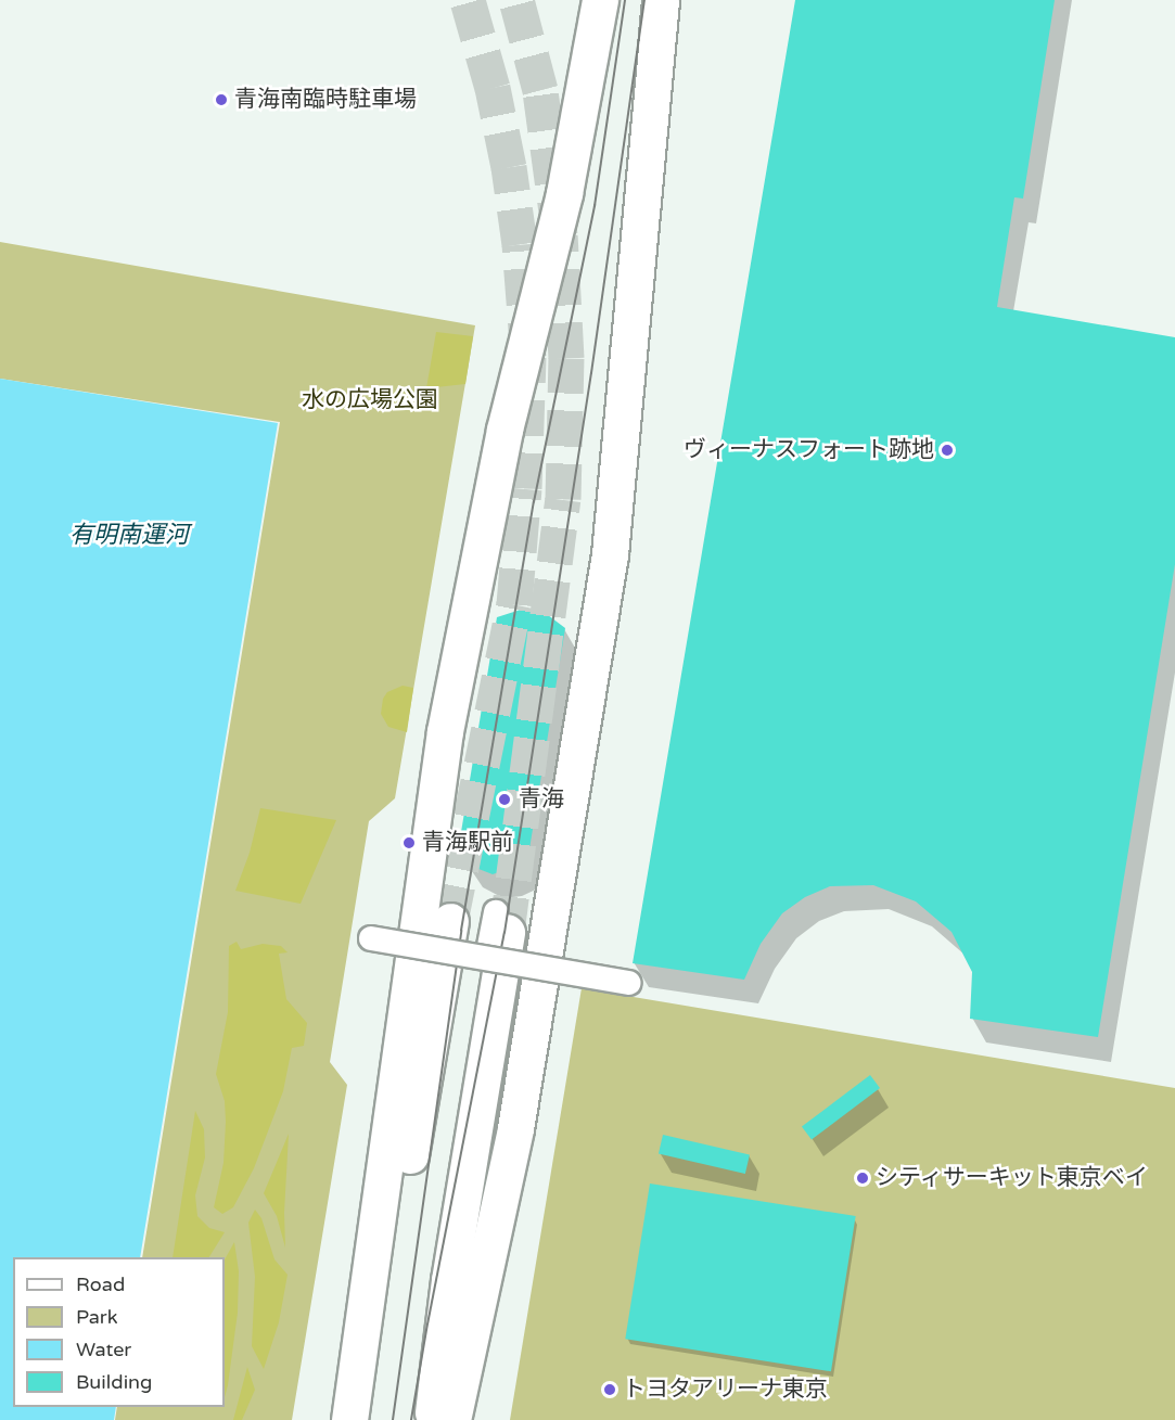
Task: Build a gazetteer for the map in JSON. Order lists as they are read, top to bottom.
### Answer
{
  "water": ["有明南運河"],
  "parks": ["水の広場公園"],
  "places": [
    "青海南臨時駐車場",
    "ヴィーナスフォート跡地",
    "青海",
    "青海駅前",
    "シティサーキット東京ベイ",
    "トヨタアリーナ東京"
  ],
  "legend": [
    "Road",
    "Park",
    "Water",
    "Building"
  ]
}
